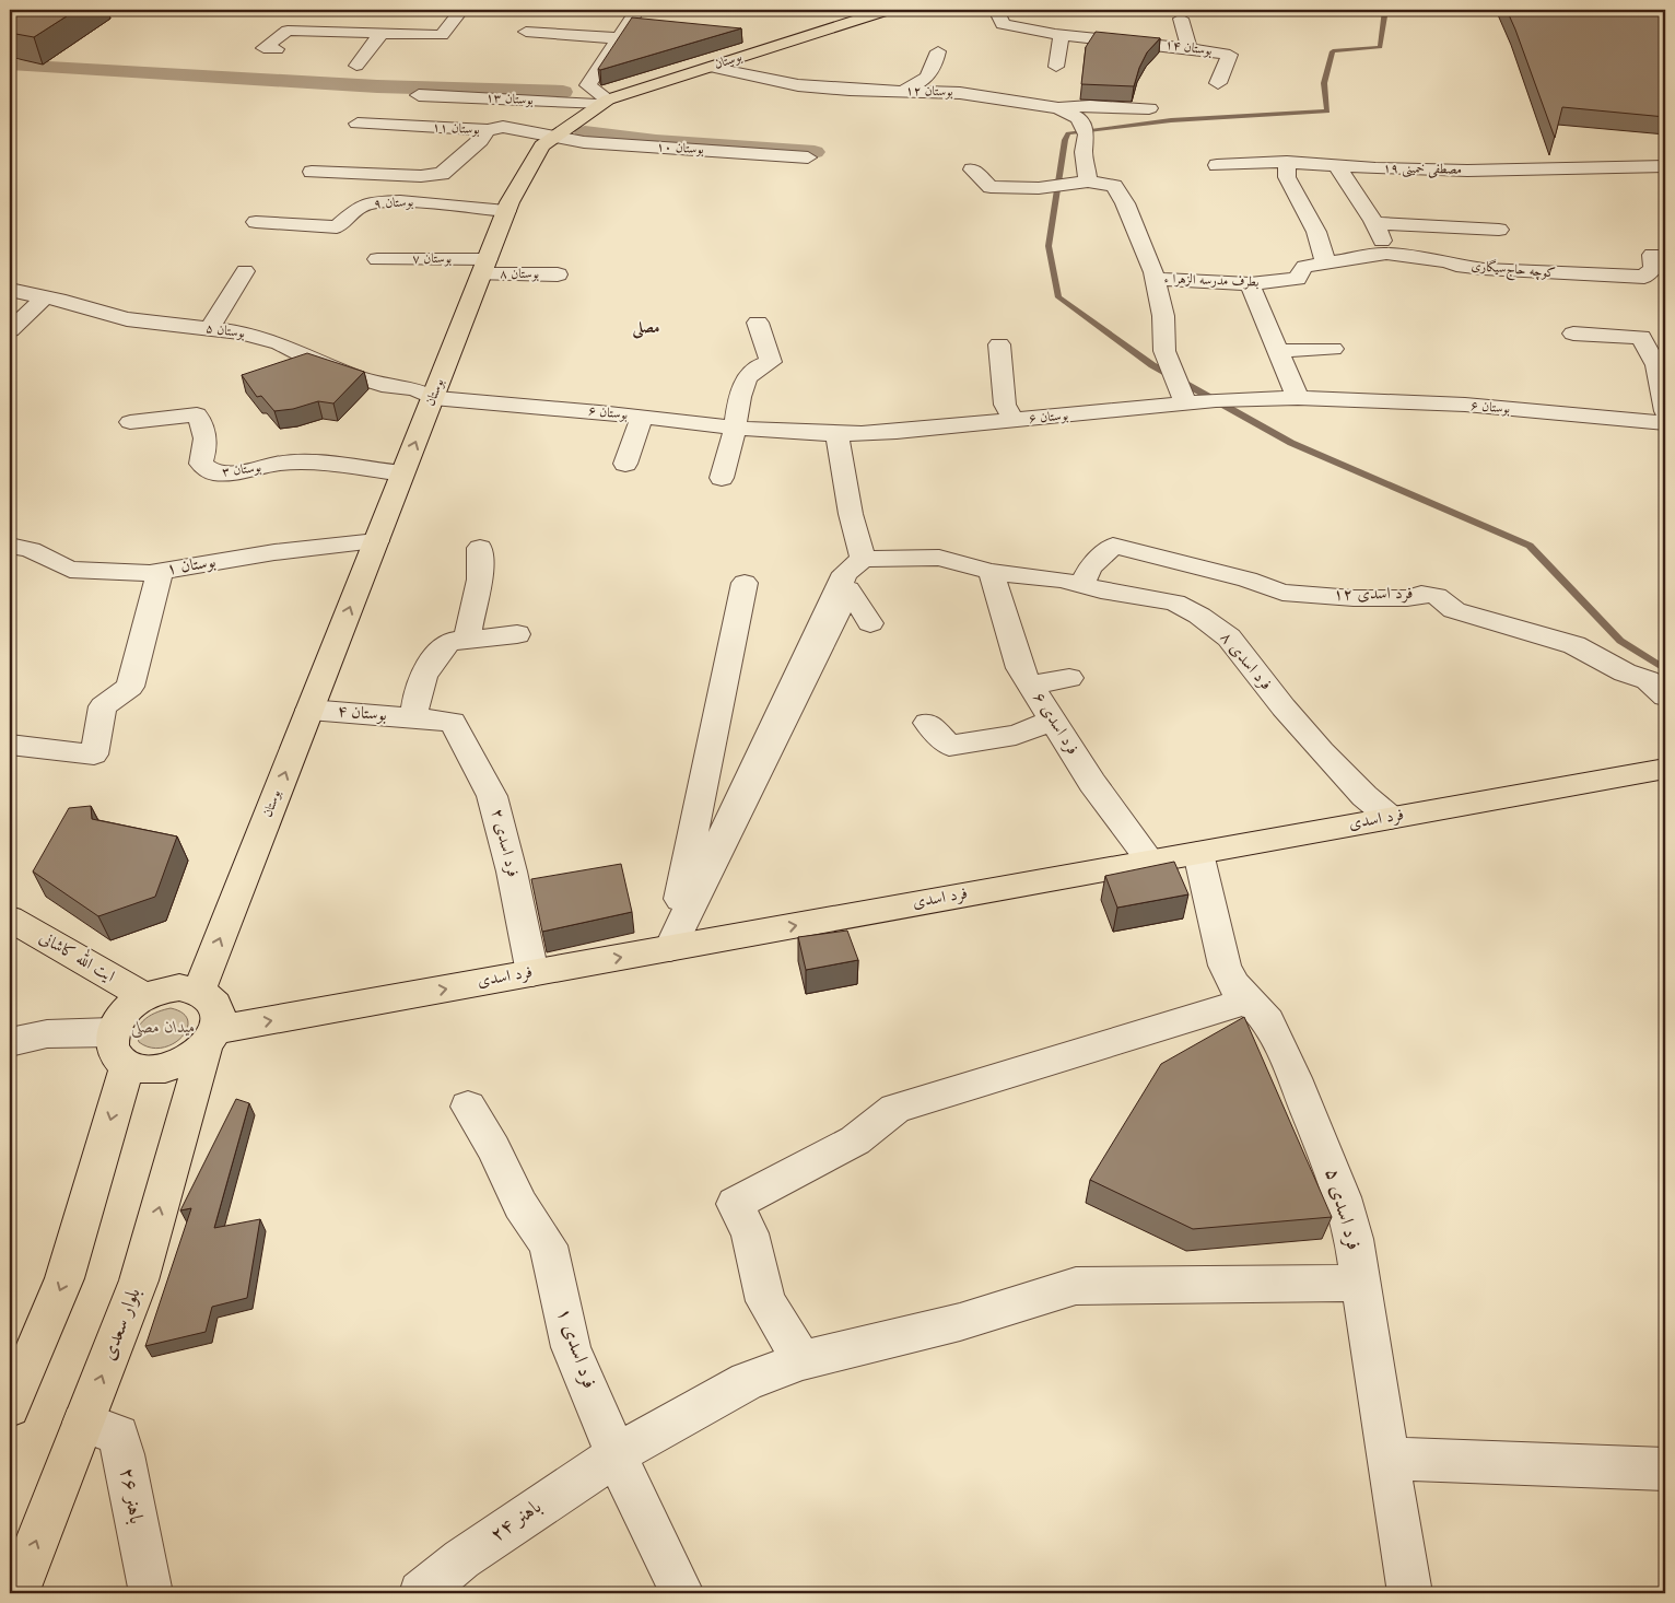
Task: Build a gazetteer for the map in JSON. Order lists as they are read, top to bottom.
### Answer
{
  "streets": {
    "main road": [
      "بوستان",
      "فرد اسدی",
      "ایت الله کاشانی",
      "بلوار سعدی"
    ],
    "street": [
      "بوستان ۱۴",
      "۱۲ بوستان",
      "بوستان ۱۳",
      "بوستان ۱۱",
      "بوستان ۱۰",
      "مصطفی خمینی ۱۹",
      "بوستان ۹",
      "بوستان ۷",
      "کوچه حاج‌سیگاری",
      "بوستان ۸",
      "بطرف مدرسه الزهرا ء",
      "بوستان ۵",
      "بوستان ۶",
      "بوستان ۳",
      "بوستان ۱",
      "فرد اسدی ۱۲",
      "فرد اسدی ۸",
      "بوستان ۴",
      "فرد اسدی ۶",
      "فرد اسدی ۲",
      "فرد اسدی ۵",
      "فرد اسدی ۱",
      "باهنر ۲۶",
      "باهنر ۲۴"
    ]
  },
  "crossings": [
    ["بوستان", "۱۲ بوستان"],
    ["بوستان", "بوستان ۱۳"],
    ["بوستان", "بوستان ۱۱"],
    ["بوستان", "بوستان ۱۰"],
    ["بوستان", "بوستان ۹"],
    ["بوستان", "بوستان ۷"],
    ["بوستان", "بوستان ۸"],
    ["بوستان", "بوستان ۵"],
    ["بوستان", "بوستان ۶"],
    ["بوستان", "بوستان ۳"],
    ["بوستان", "بوستان ۱"],
    ["بوستان", "بوستان ۴"],
    ["بوستان", "فرد اسدی"],
    ["بوستان", "ایت الله کاشانی"],
    ["بوستان", "بلوار سعدی"],
    ["بوستان ۱۱", "بوستان ۱۰"],
    ["بوستان ۷", "بوستان ۸"],
    ["کوچه حاج‌سیگاری", "بطرف مدرسه الزهرا ء"],
    ["بوستان ۵", "بوستان ۶"],
    ["فرد اسدی ۱۲", "فرد اسدی ۸"],
    ["فرد اسدی ۸", "فرد اسدی ۶"],
    ["فرد اسدی ۸", "فرد اسدی"],
    ["بوستان ۴", "فرد اسدی ۲"],
    ["فرد اسدی ۶", "فرد اسدی"],
    ["فرد اسدی", "فرد اسدی ۲"],
    ["فرد اسدی", "ایت الله کاشانی"],
    ["فرد اسدی", "فرد اسدی ۵"],
    ["فرد اسدی", "بلوار سعدی"],
    ["ایت الله کاشانی", "بلوار سعدی"],
    ["فرد اسدی ۵", "باهنر ۲۴"],
    ["بلوار سعدی", "باهنر ۲۶"],
    ["فرد اسدی ۱", "باهنر ۲۴"]
  ],
  "one_way": ["بوستان", "فرد اسدی"],
  "districts": ["مصلی"],
  "parks": ["میدان مصلی"]
}
